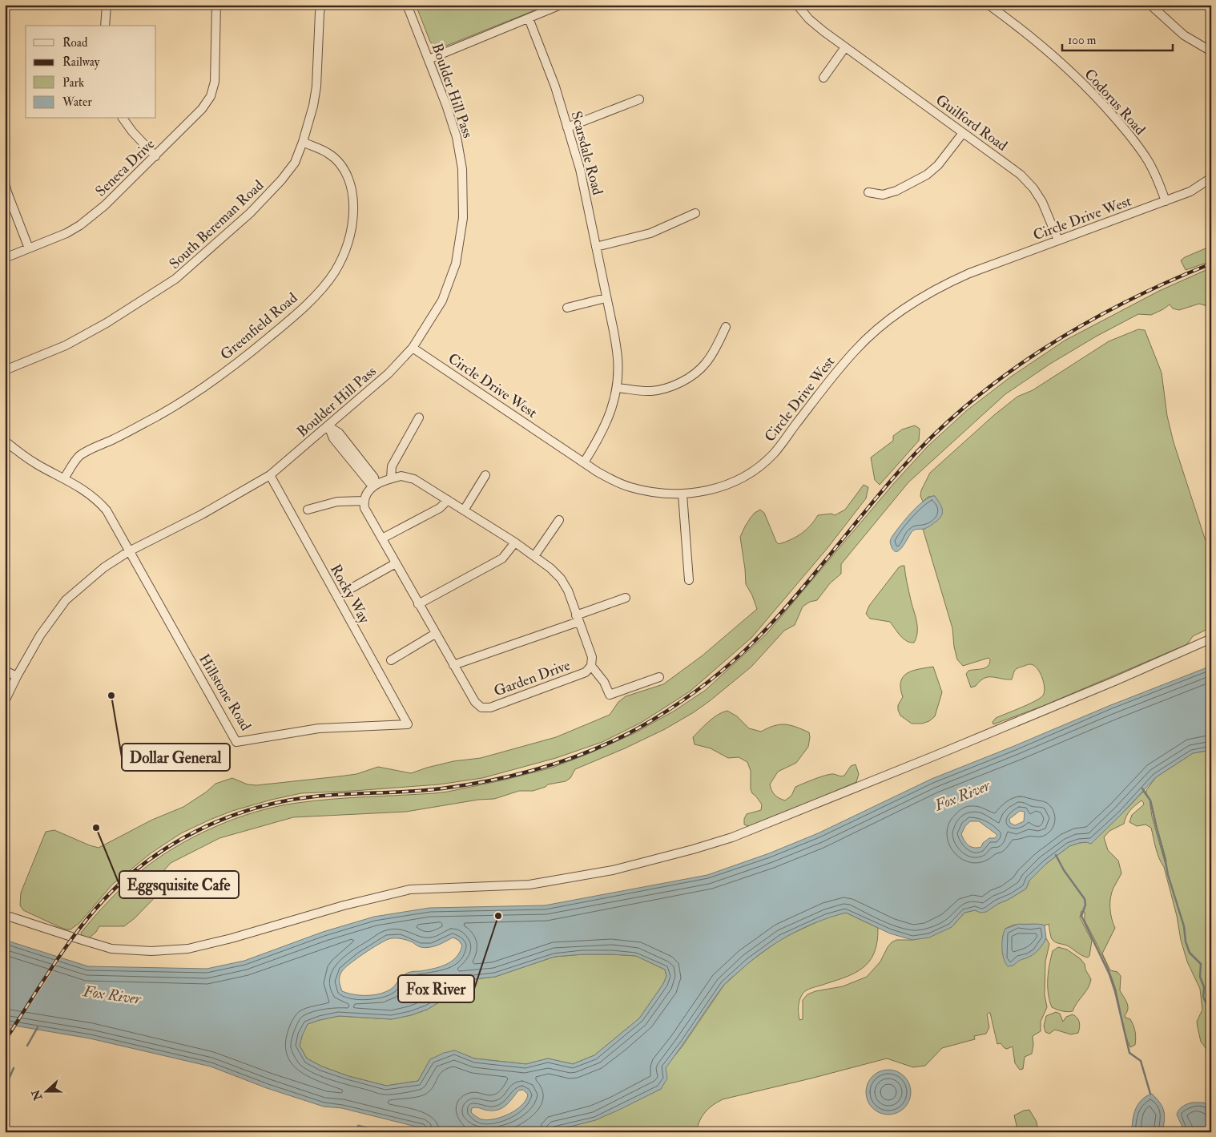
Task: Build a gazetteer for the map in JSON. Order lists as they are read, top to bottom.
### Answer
{
  "streets": {
    "street": [
      "Boulder Hill Pass",
      "Codorus Road",
      "Guilford Road",
      "Scarsdale Road",
      "Seneca Drive",
      "Circle Drive West",
      "South Bereman Road",
      "Greenfield Road",
      "Rocky Way",
      "Garden Drive",
      "Hillstone Road"
    ]
  },
  "crossings": [
    ["Boulder Hill Pass", "Circle Drive West"],
    ["Boulder Hill Pass", "Rocky Way"],
    ["Boulder Hill Pass", "Hillstone Road"],
    ["Codorus Road", "Circle Drive West"],
    ["Guilford Road", "Circle Drive West"],
    ["Scarsdale Road", "Circle Drive West"],
    ["South Bereman Road", "Greenfield Road"],
    ["Rocky Way", "Hillstone Road"]
  ],
  "water": ["Fox River"],
  "places": ["Dollar General", "Eggsquisite Cafe", "Fox River"],
  "legend": [
    "Road",
    "Railway",
    "Park",
    "Water"
  ],
  "scale_bar": "100 m",
  "north": "left"
}
